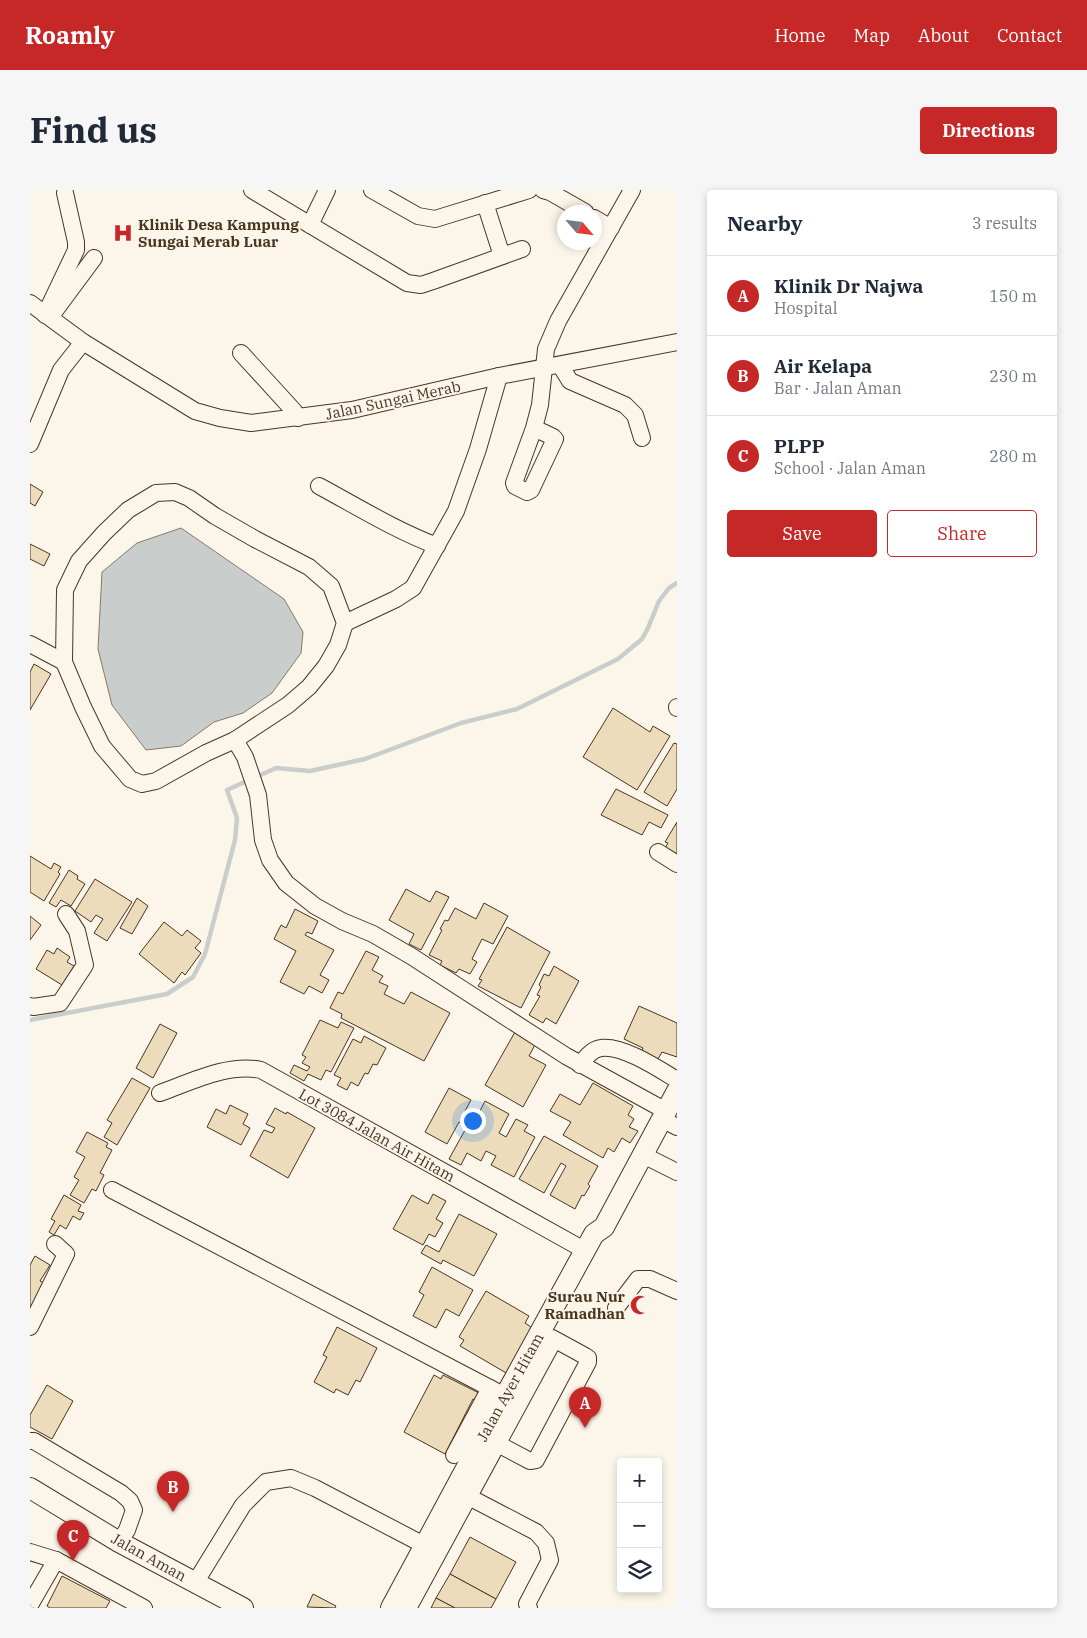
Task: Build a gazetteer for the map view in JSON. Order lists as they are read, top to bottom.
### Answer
{
  "streets": {
    "main road": ["Jalan Ayer Hitam", "Jalan Aman"],
    "street": ["Jalan Sungai Merab", "Lot 3084 Jalan Air Hitam"]
  },
  "crossings": [
    ["Lot 3084 Jalan Air Hitam", "Jalan Ayer Hitam"]
  ],
  "places": {
    "hospital": ["Klinik Desa Kampung Sungai Merab Luar"],
    "mosque": ["Surau Nur Ramadhan"]
  },
  "north": "bottom right",
  "page": {
    "header": "Roamly",
    "nav": [
      "Home",
      "Map",
      "About",
      "Contact"
    ],
    "title": "Find us",
    "buttons": [
      "Directions",
      ["Save", "Share"]
    ],
    "heading": ["Nearby", "3 results"],
    "list": [
      {
        "mark": "A",
        "name": "Klinik Dr Najwa",
        "note": "Hospital",
        "value": "150 m"
      },
      {
        "mark": "B",
        "name": "Air Kelapa",
        "note": "Bar · Jalan Aman",
        "value": "230 m"
      },
      {
        "mark": "C",
        "name": "PLPP",
        "note": "School · Jalan Aman",
        "value": "280 m"
      }
    ],
    "pins": ["A", "B", "C"],
    "map_buttons": ["+", "−"]
  }
}
